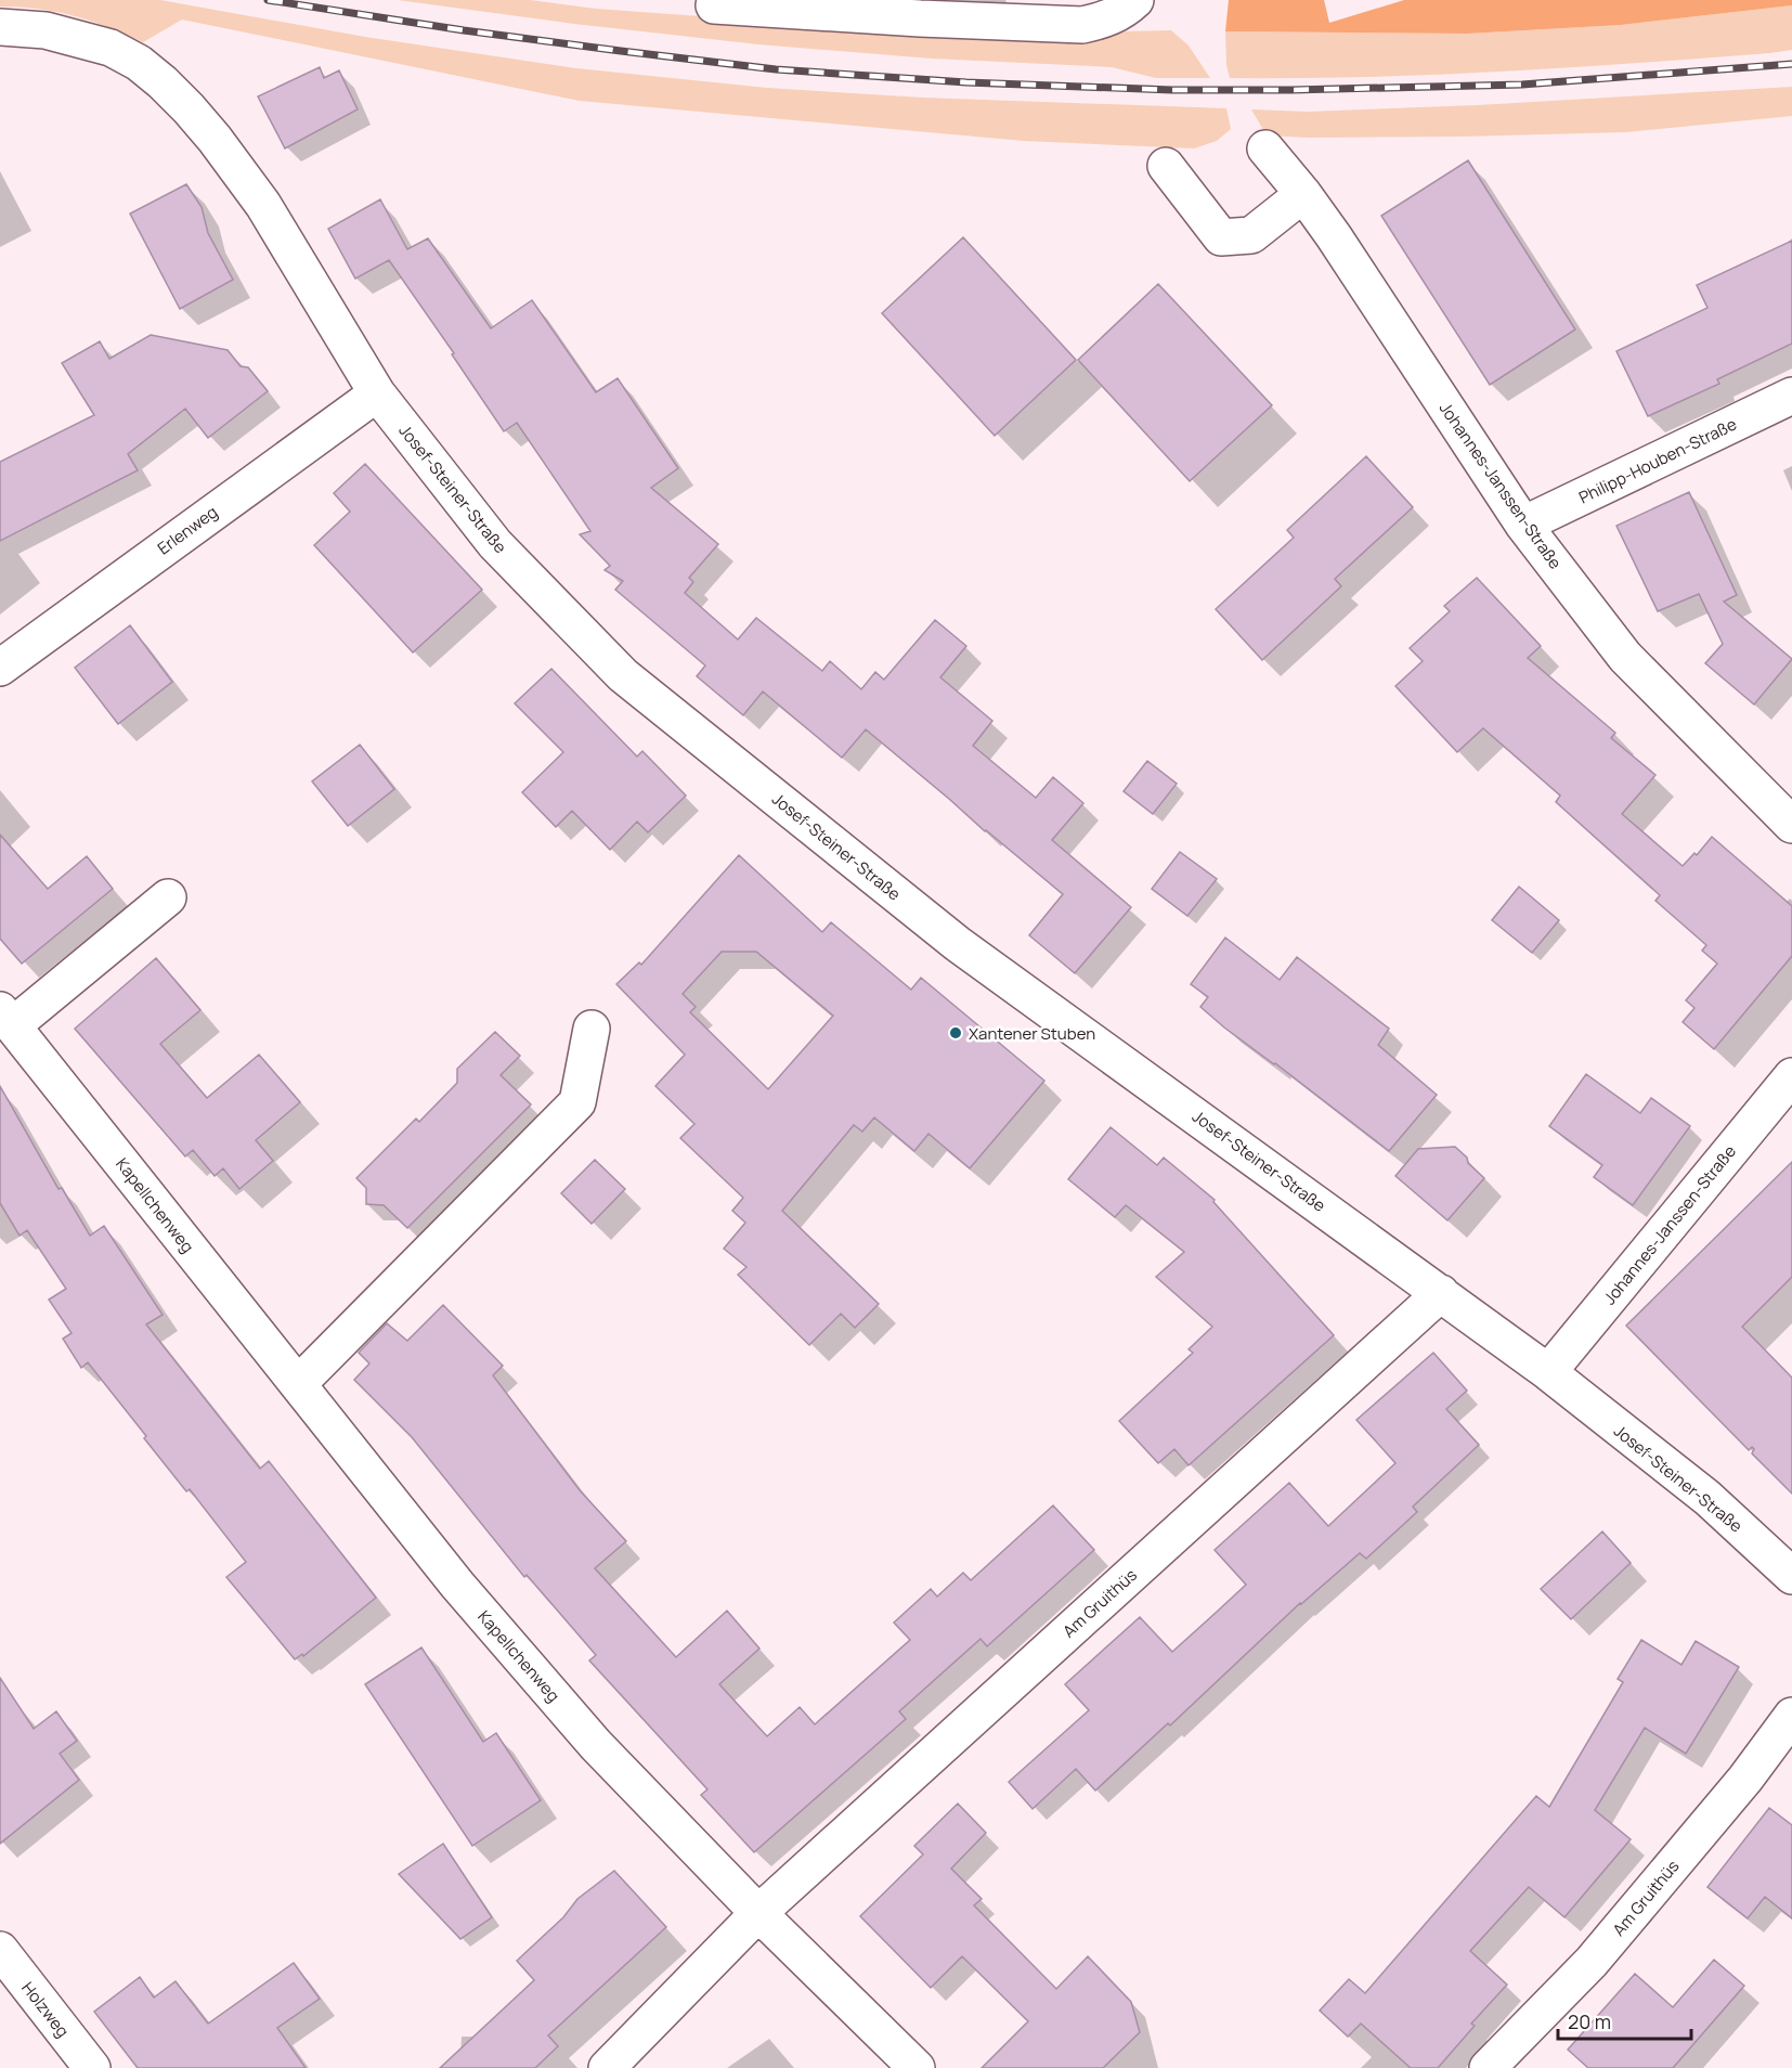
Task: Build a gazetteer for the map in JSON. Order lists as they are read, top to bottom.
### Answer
{
  "streets": {
    "street": [
      "Philipp-Houben-Straße",
      "Johannes-Janssen-Straße",
      "Josef-Steiner-Straße",
      "Erlenweg",
      "Kapellchenweg",
      "Am Gruithüs",
      "Holzweg"
    ]
  },
  "crossings": [
    ["Philipp-Houben-Straße", "Johannes-Janssen-Straße"],
    ["Johannes-Janssen-Straße", "Josef-Steiner-Straße"],
    ["Josef-Steiner-Straße", "Erlenweg"],
    ["Josef-Steiner-Straße", "Am Gruithüs"],
    ["Kapellchenweg", "Am Gruithüs"]
  ],
  "places": ["Xantener Stuben"],
  "scale_bar": "20 m"
}
